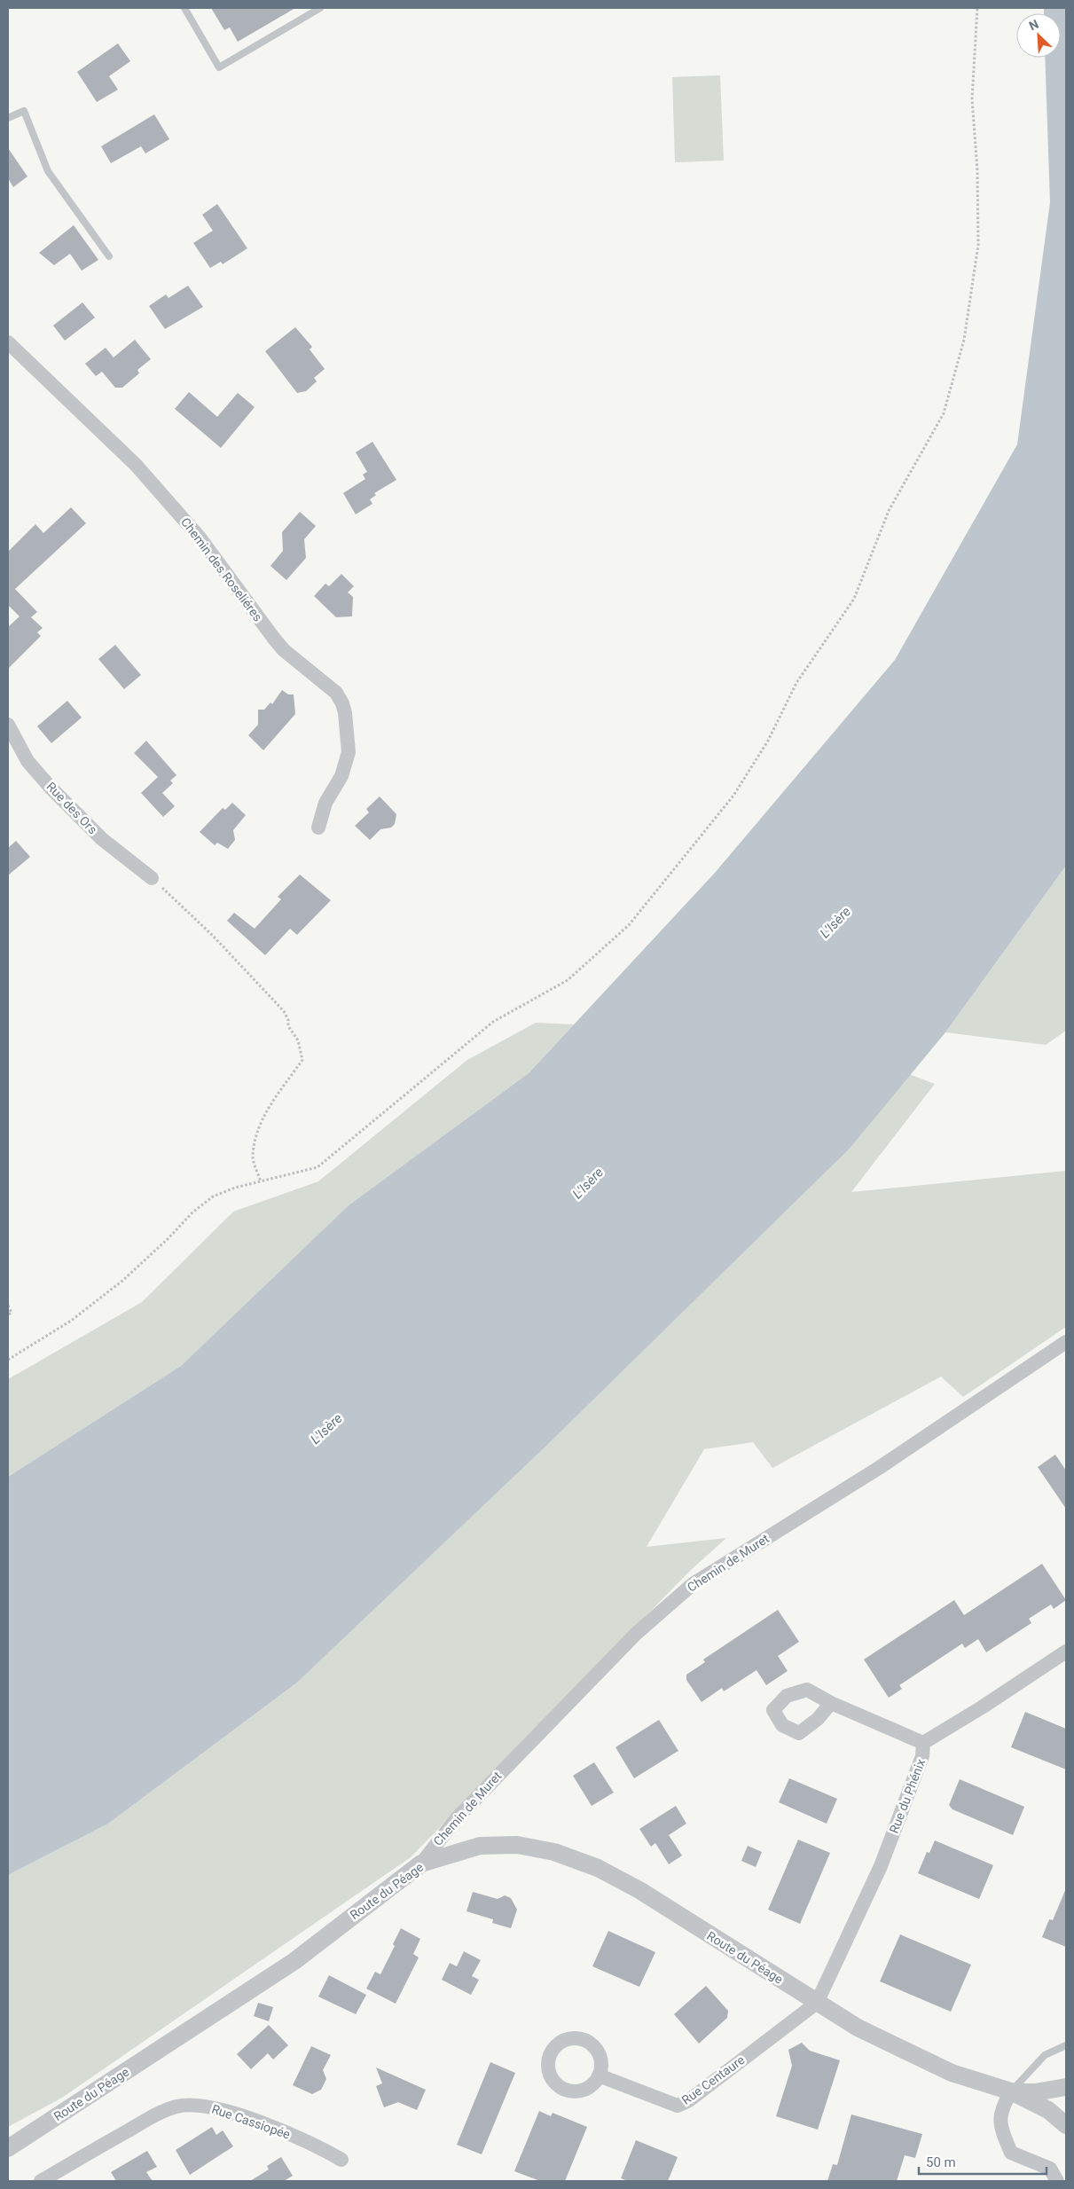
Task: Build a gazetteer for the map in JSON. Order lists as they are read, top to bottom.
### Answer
{
  "streets": {
    "street": [
      "Chemin des Roseliéres",
      "Rue des Ors",
      "Chemin de Muret",
      "Rue du Phénix",
      "Route du Péage",
      "Rue Centaure",
      "Rue Cassiopée"
    ]
  },
  "crossings": [
    ["Chemin de Muret", "Route du Péage"],
    ["Rue du Phénix", "Route du Péage"],
    ["Rue du Phénix", "Rue Centaure"],
    ["Route du Péage", "Rue Centaure"]
  ],
  "water": ["L'Isère"],
  "scale_bar": "50 m",
  "north": "top left"
}
